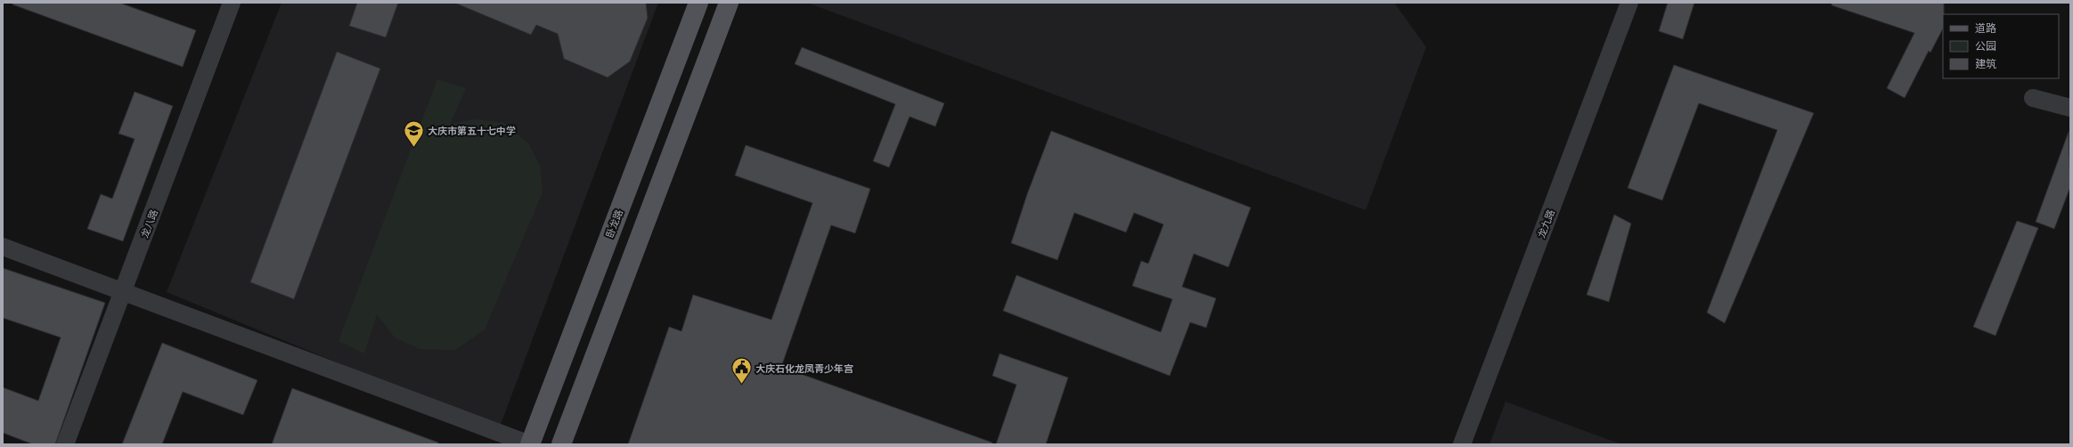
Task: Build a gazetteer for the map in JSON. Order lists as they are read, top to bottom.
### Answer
{
  "streets": {
    "main road": ["卧龙路"],
    "street": ["龙八路", "龙九路"]
  },
  "places": {
    "school or university": ["大庆市第五十七中学"],
    "public building": ["大庆石化龙凤青少年宫"]
  },
  "legend": ["道路", "公园", "建筑"]
}
